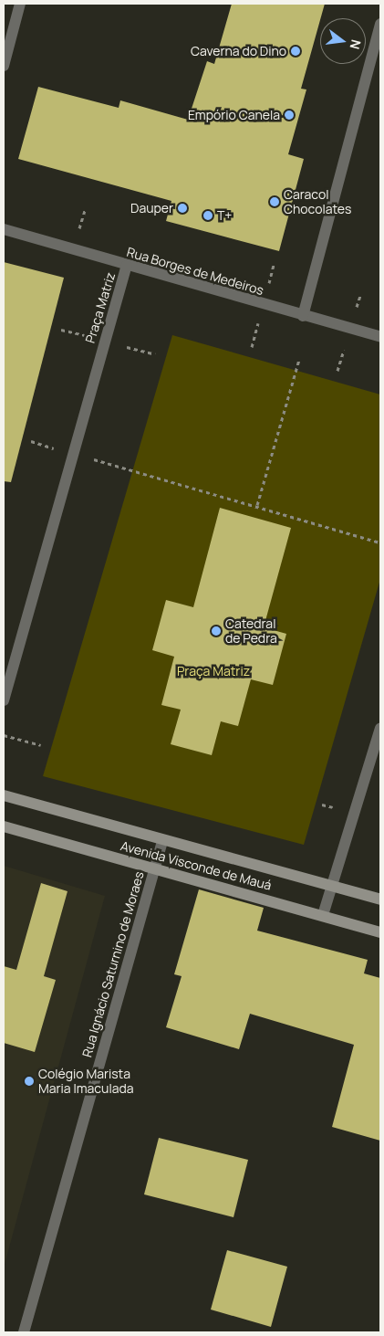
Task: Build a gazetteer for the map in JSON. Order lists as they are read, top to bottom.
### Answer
{
  "streets": {
    "main road": ["Avenida Visconde de Mauá"],
    "street": ["Rua Borges de Medeiros", "Praça Matriz", "Rua Ignácio Saturnino de Moraes"]
  },
  "crossings": [
    ["Rua Borges de Medeiros", "Praça Matriz"],
    ["Avenida Visconde de Mauá", "Rua Ignácio Saturnino de Moraes"]
  ],
  "parks": ["Praça Matriz"],
  "places": [
    "Caverna do Dino",
    "Empório Canela",
    "Caracol Chocolates",
    "Dauper",
    "T+",
    "Catedral de Pedra",
    "Colégio Marista Maria Imaculada"
  ],
  "north": "right"
}
